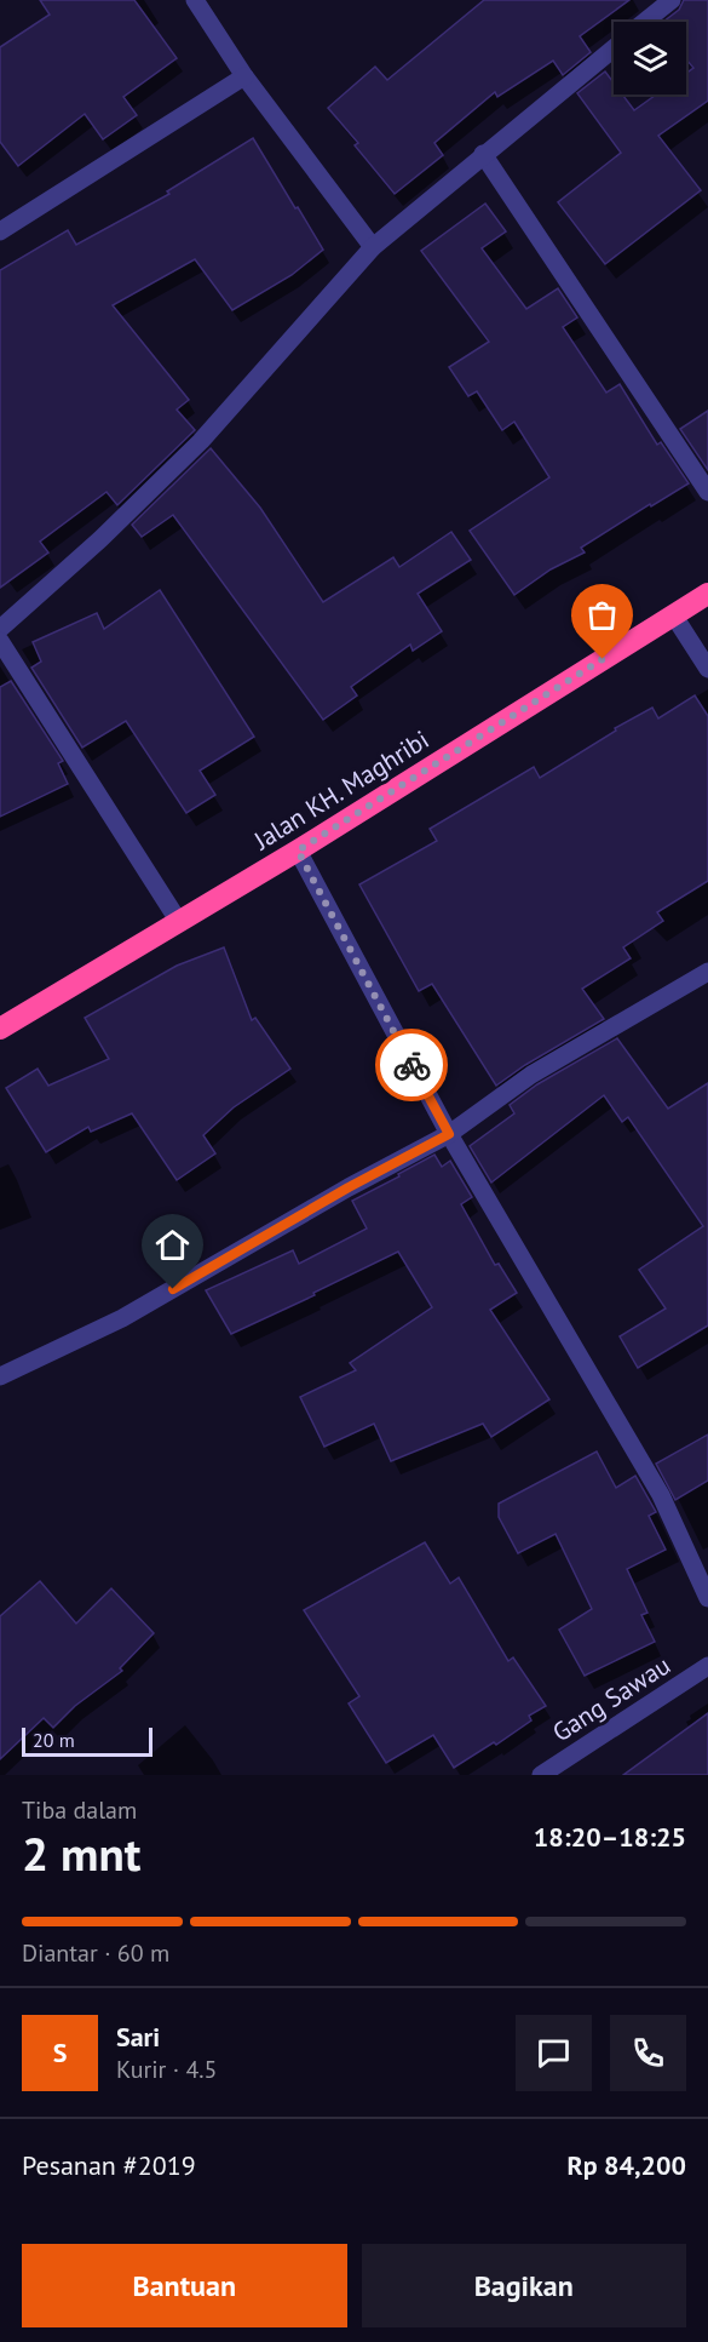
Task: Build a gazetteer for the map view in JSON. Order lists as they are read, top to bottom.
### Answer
{
  "streets": {
    "highway": ["Jalan KH. Maghribi"],
    "street": ["Gang Sawau"]
  },
  "scale_bar": "20 m",
  "page": {
    "scale": "20 m",
    "heading": ["2 mnt", "Tiba dalam", "18:20–18:25"],
    "panel": [
      "Sari",
      "Kurir · 4.5",
      "Pesanan #2019",
      "Rp 84,200"
    ],
    "bar": "Diantar · 60 m",
    "round": "S",
    "buttons": ["Bantuan", "Bagikan"]
  }
}
